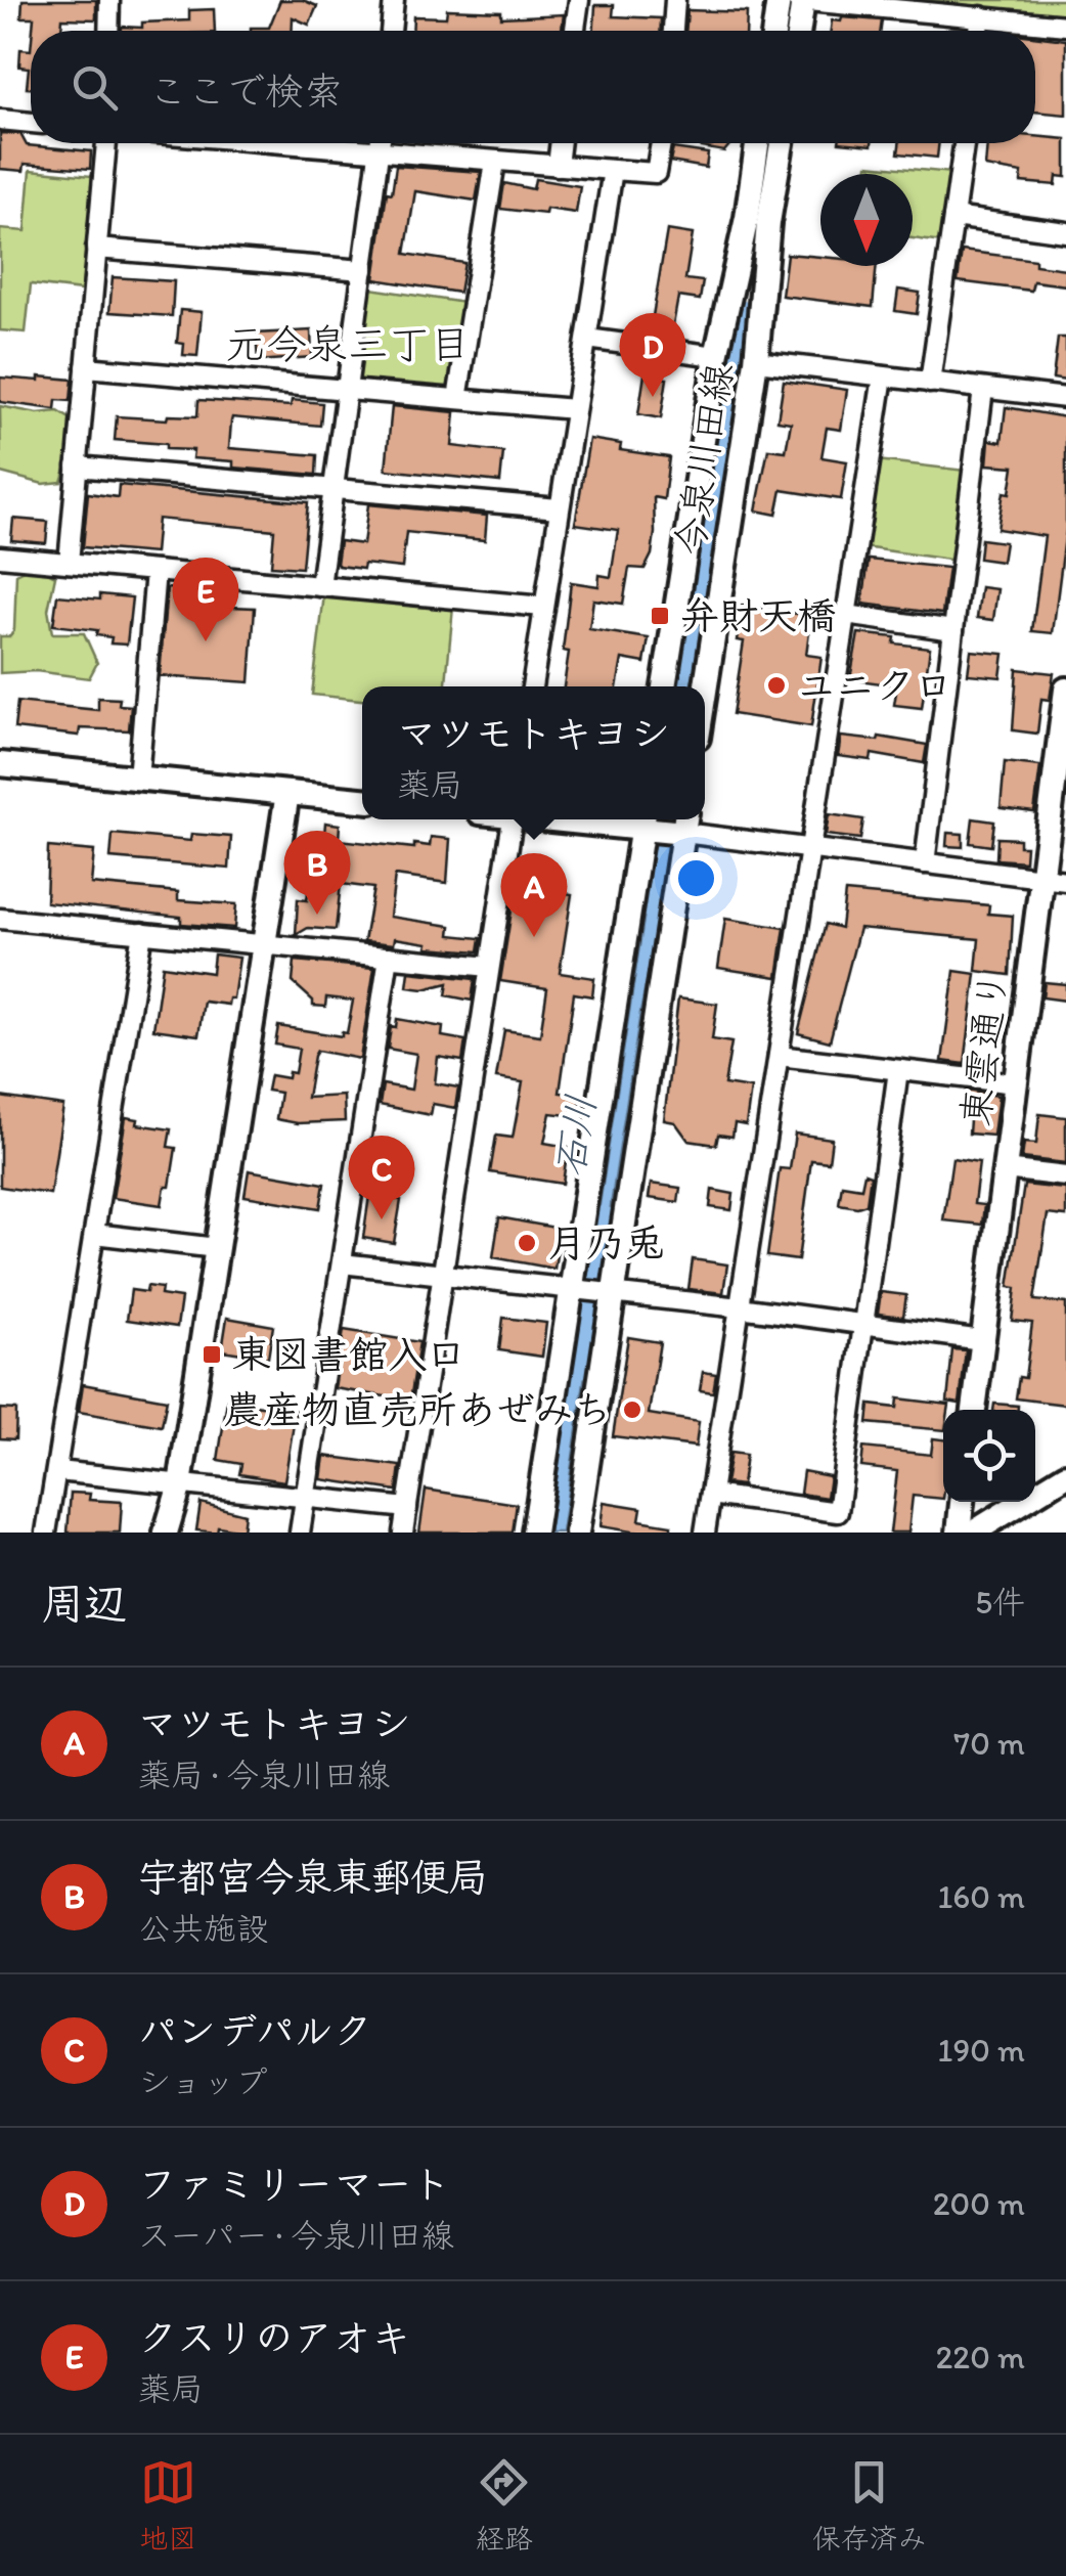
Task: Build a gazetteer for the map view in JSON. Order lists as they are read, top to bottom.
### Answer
{
  "streets": {
    "street": ["今泉川田線", "東雲通り"]
  },
  "districts": ["元今泉三丁目"],
  "water": ["石川"],
  "places": {
    "transit": ["弁財天橋", "東図書館入口"],
    "other": ["ユニクロ", "月乃兎", "農産物直売所あぜみち"]
  },
  "north": "bottom",
  "page": {
    "search": "ここで検索",
    "pins": [
      "D",
      "E",
      "B",
      "A",
      "C"
    ],
    "popup": ["マツモトキヨシ", "薬局"],
    "heading": ["周辺", "5件"],
    "list": [
      {
        "mark": "A",
        "name": "マツモトキヨシ",
        "note": "薬局 · 今泉川田線",
        "value": "70 m"
      },
      {
        "mark": "B",
        "name": "宇都宮今泉東郵便局",
        "note": "公共施設",
        "value": "160 m"
      },
      {
        "mark": "C",
        "name": "パンデパルク",
        "note": "ショップ",
        "value": "190 m"
      },
      {
        "mark": "D",
        "name": "ファミリーマート",
        "note": "スーパー · 今泉川田線",
        "value": "200 m"
      },
      {
        "mark": "E",
        "name": "クスリのアオキ",
        "note": "薬局",
        "value": "220 m"
      }
    ],
    "nav": ["地図", "経路", "保存済み"]
  }
}
